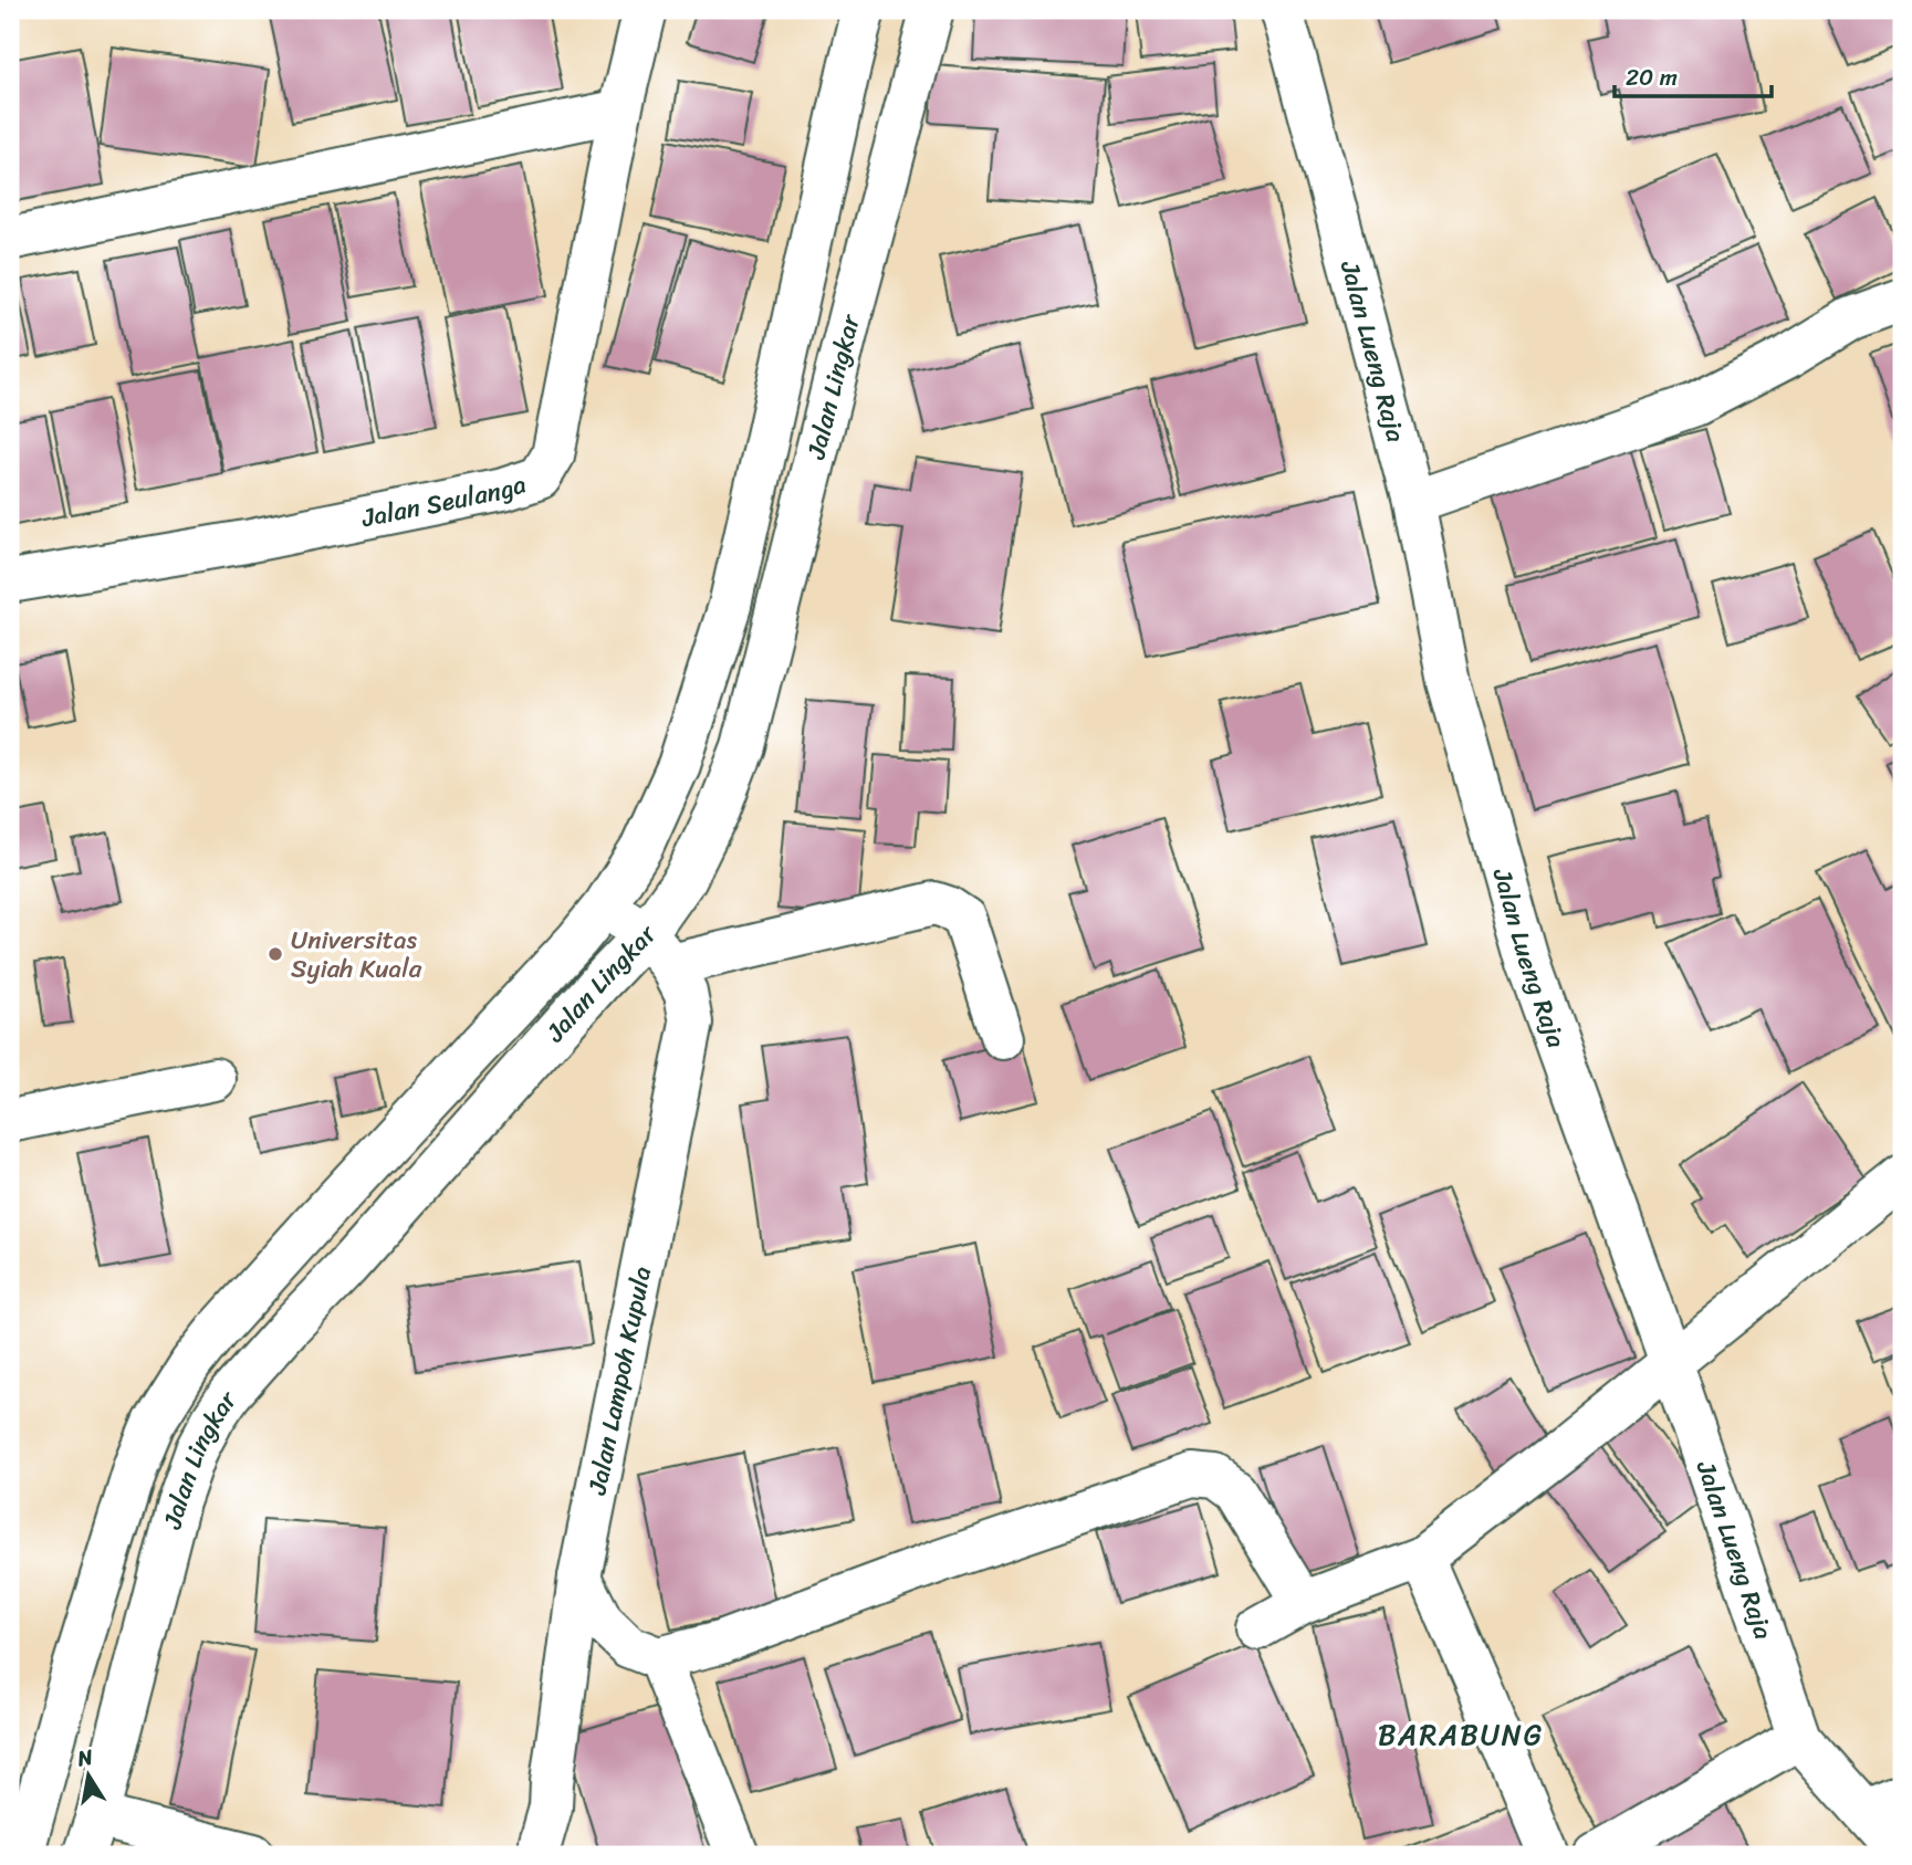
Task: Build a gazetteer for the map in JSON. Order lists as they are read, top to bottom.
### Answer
{
  "streets": {
    "street": [
      "Jalan Lueng Raja",
      "Jalan Lingkar",
      "Jalan Seulanga",
      "Jalan Lampoh Kupula"
    ]
  },
  "crossings": [
    ["Jalan Lingkar", "Jalan Lampoh Kupula"]
  ],
  "districts": ["BARABUNG"],
  "places": ["Universitas Syiah Kuala"],
  "scale_bar": "20 m",
  "north": "top"
}
